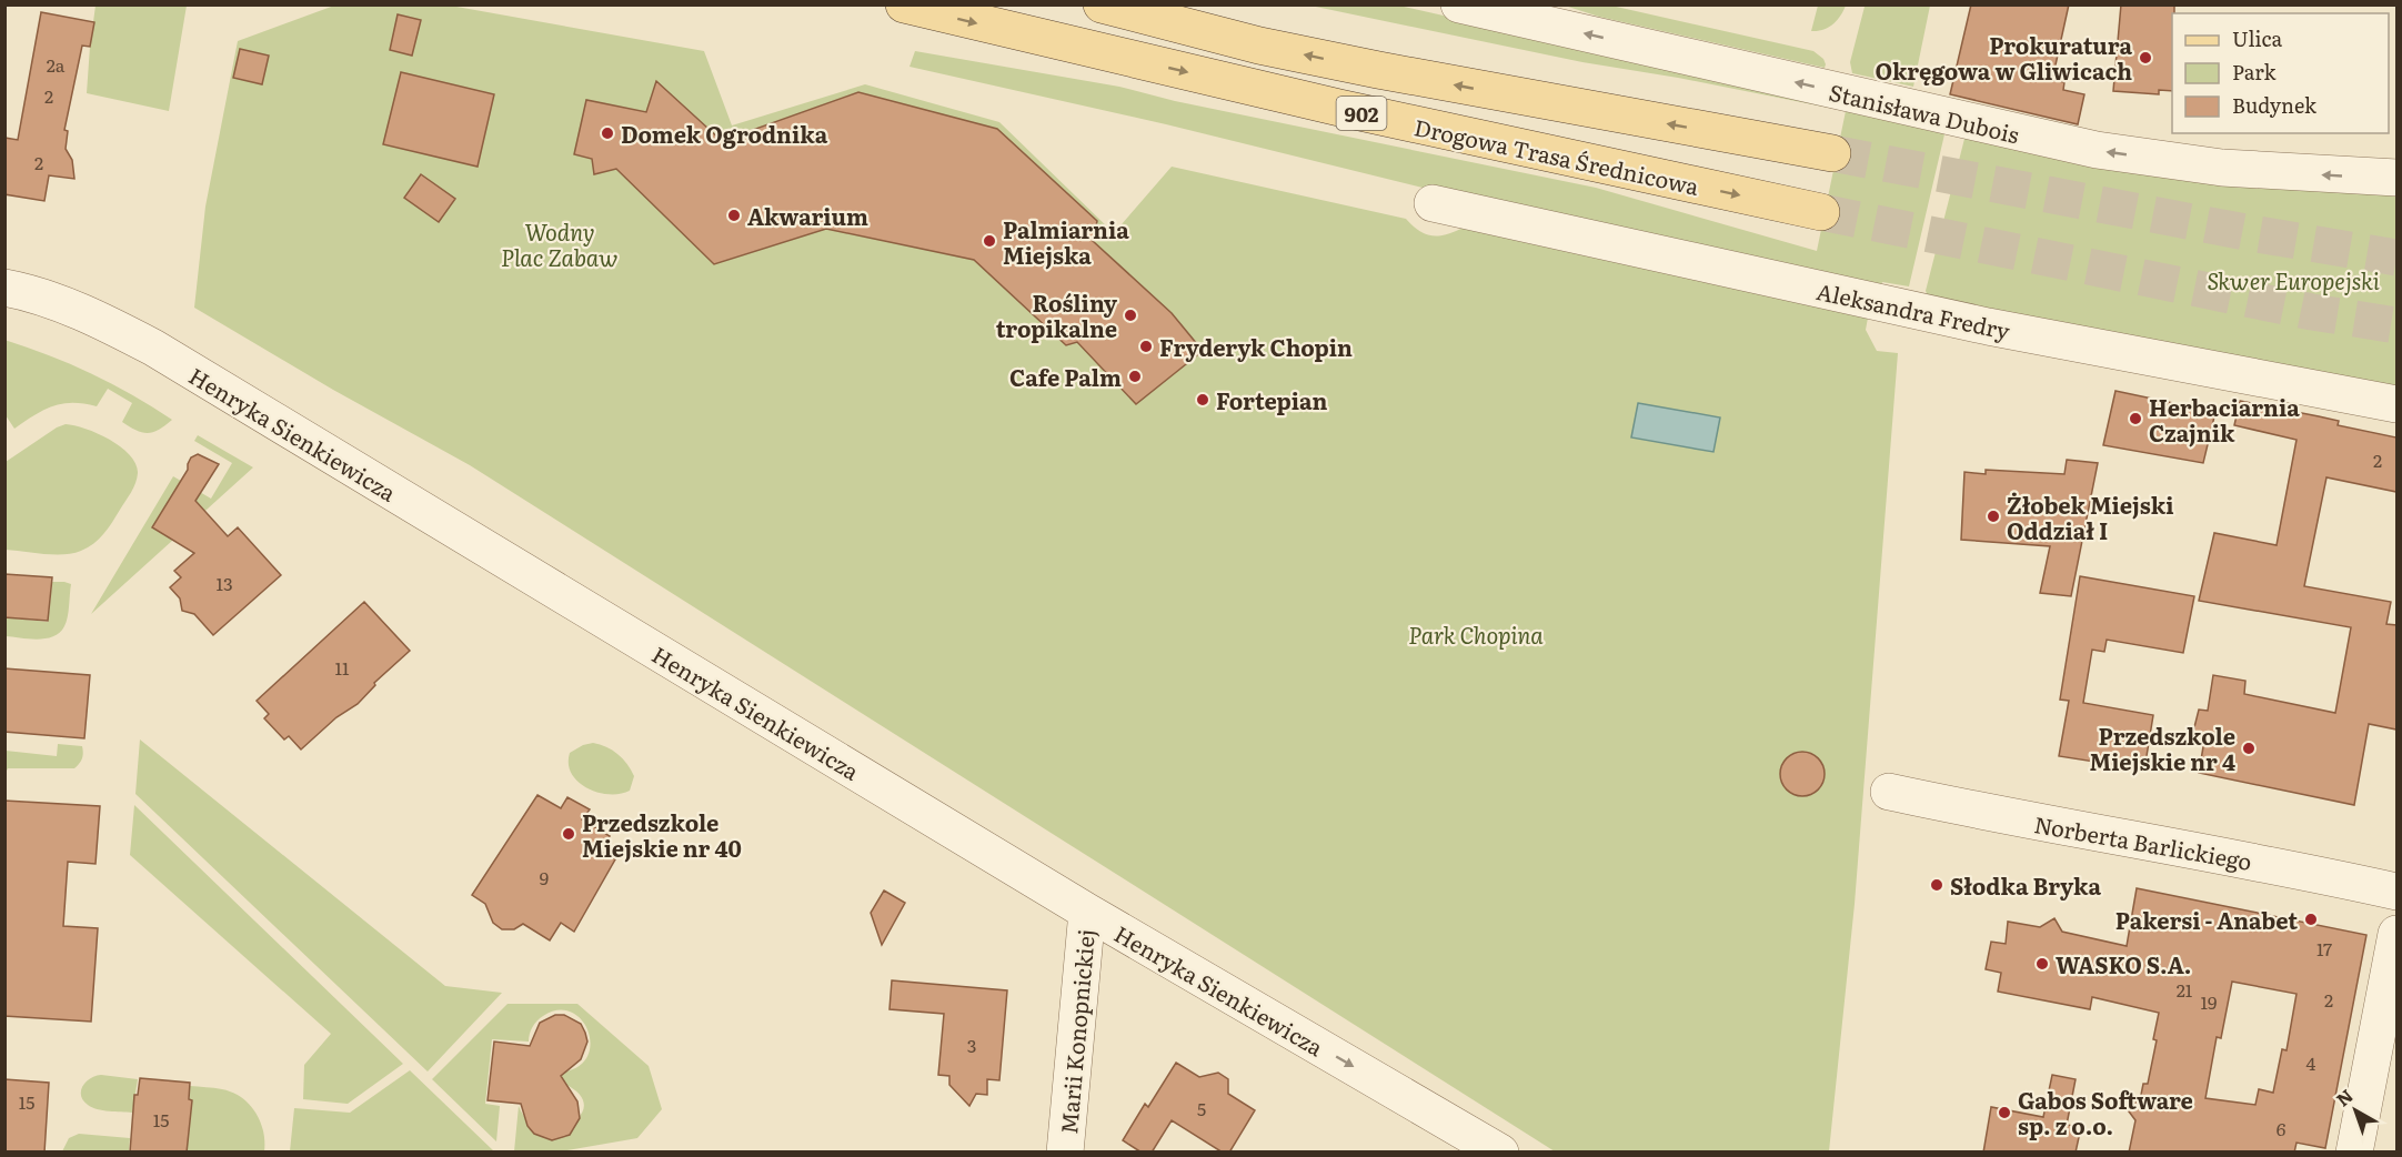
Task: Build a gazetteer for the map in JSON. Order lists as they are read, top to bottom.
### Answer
{
  "streets": {
    "main road": ["902", "Drogowa Trasa Średnicowa"],
    "street": [
      "Stanisława Dubois",
      "Aleksandra Fredry",
      "Henryka Sienkiewicza",
      "Norberta Barlickiego",
      "Marii Konopnickiej"
    ]
  },
  "crossings": [
    ["Henryka Sienkiewicza", "Marii Konopnickiej"]
  ],
  "one_way": ["Stanisława Dubois"],
  "parks": ["Wodny Plac Zabaw", "Skwer Europejski", "Park Chopina"],
  "places": [
    "Prokuratura Okręgowa w Gliwicach",
    "Domek Ogrodnika",
    "Akwarium",
    "Palmiarnia Miejska",
    "Rośliny tropikalne",
    "Fryderyk Chopin",
    "Cafe Palm",
    "Fortepian",
    "Herbaciarnia Czajnik",
    "Żłobek Miejski Oddział I",
    "Przedszkole Miejskie nr 4",
    "Przedszkole Miejskie nr 40",
    "Słodka Bryka",
    "Pakersi - Anabet",
    "WASKO S.A.",
    "Gabos Software sp. z o.o."
  ],
  "house_numbers": [
    "2a",
    "2",
    "2",
    "2",
    "13",
    "11",
    "9",
    "17",
    "21",
    "2",
    "19",
    "3",
    "4",
    "15",
    "5",
    "15",
    "6"
  ],
  "legend": ["Ulica", "Park", "Budynek"],
  "north": "top left"
}
